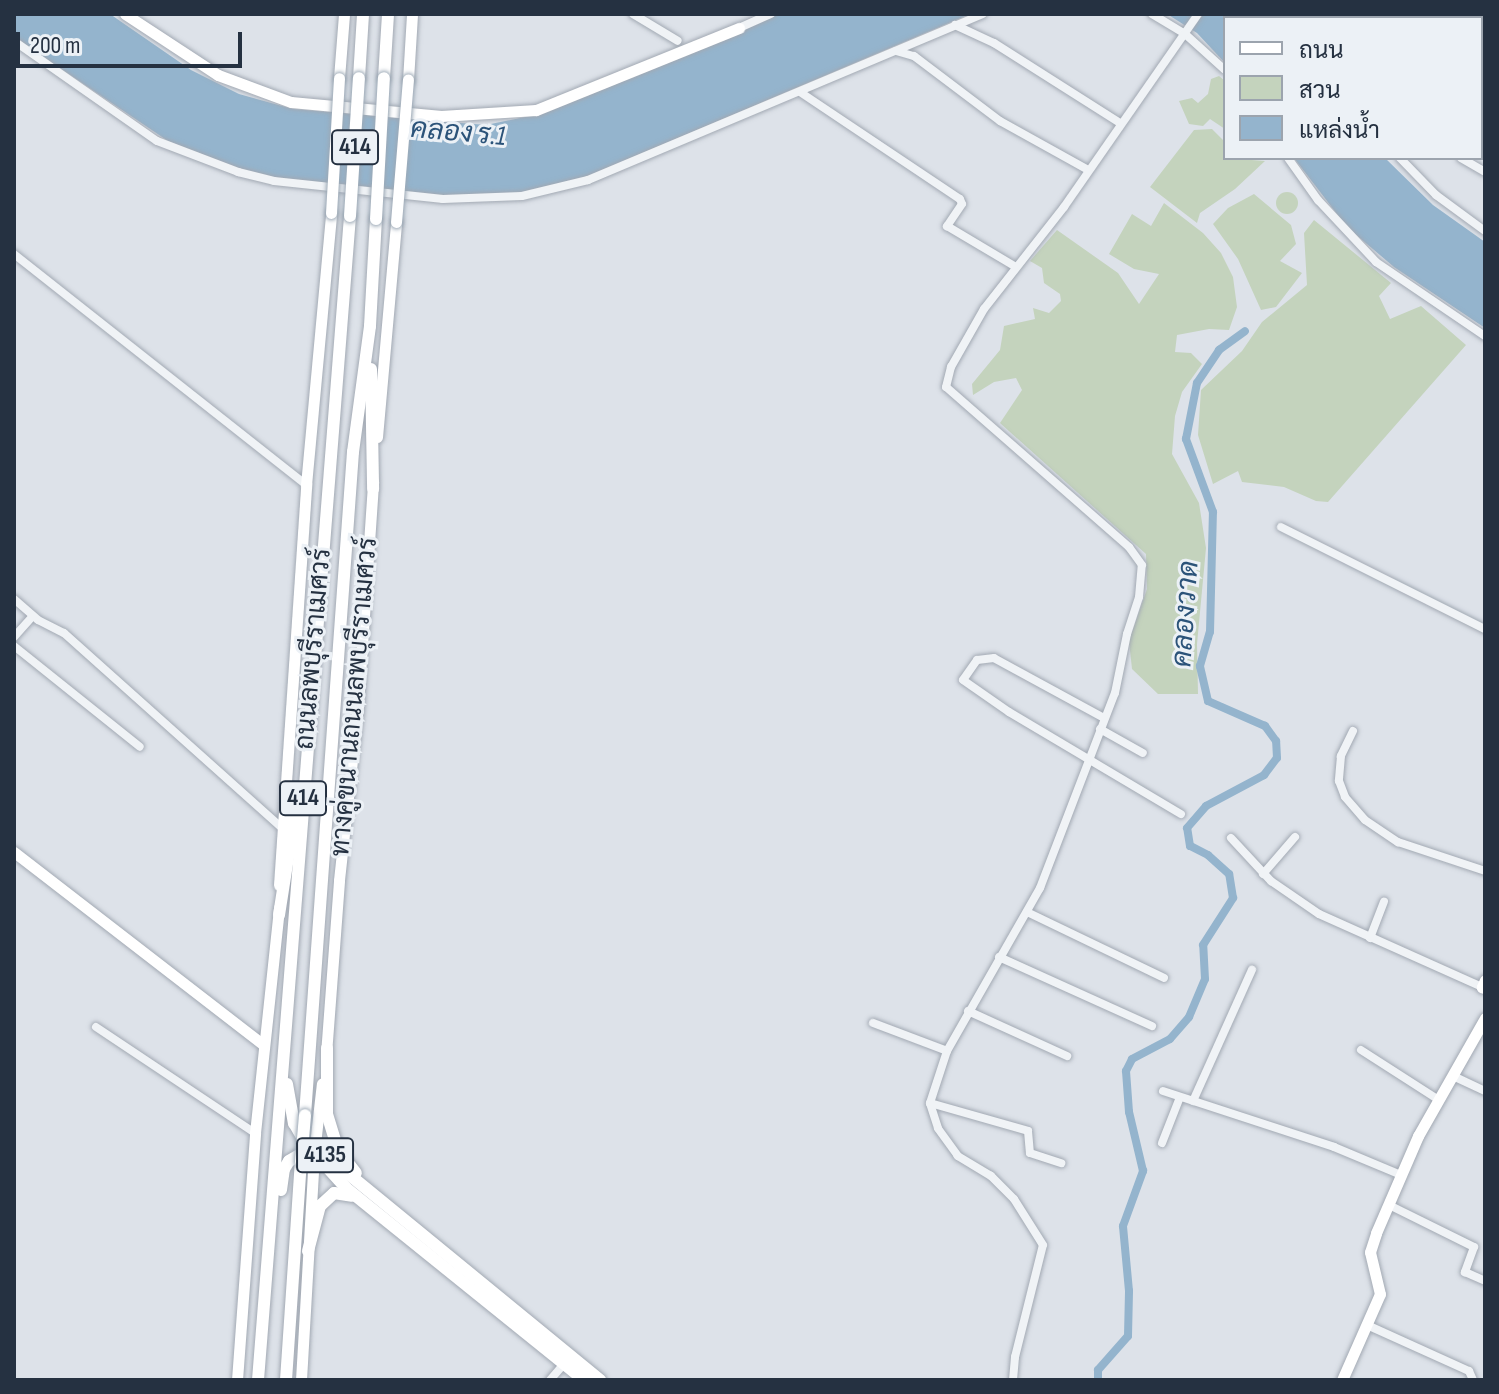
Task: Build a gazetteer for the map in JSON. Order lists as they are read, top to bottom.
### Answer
{
  "streets": {
    "main road": [
      "414",
      "ถนนลพบุรีราเมศวร์",
      "ทางคู่ขนานถนนลพบุรีราเมศวร์",
      "4135"
    ]
  },
  "crossings": [
    ["ถนนลพบุรีราเมศวร์", "4135"],
    ["ทางคู่ขนานถนนลพบุรีราเมศวร์", "4135"]
  ],
  "water": ["คลอง ร.1", "คลองวาด"],
  "legend": ["ถนน", "สวน", "แหล่งน้ำ"],
  "scale_bar": "200 m"
}
